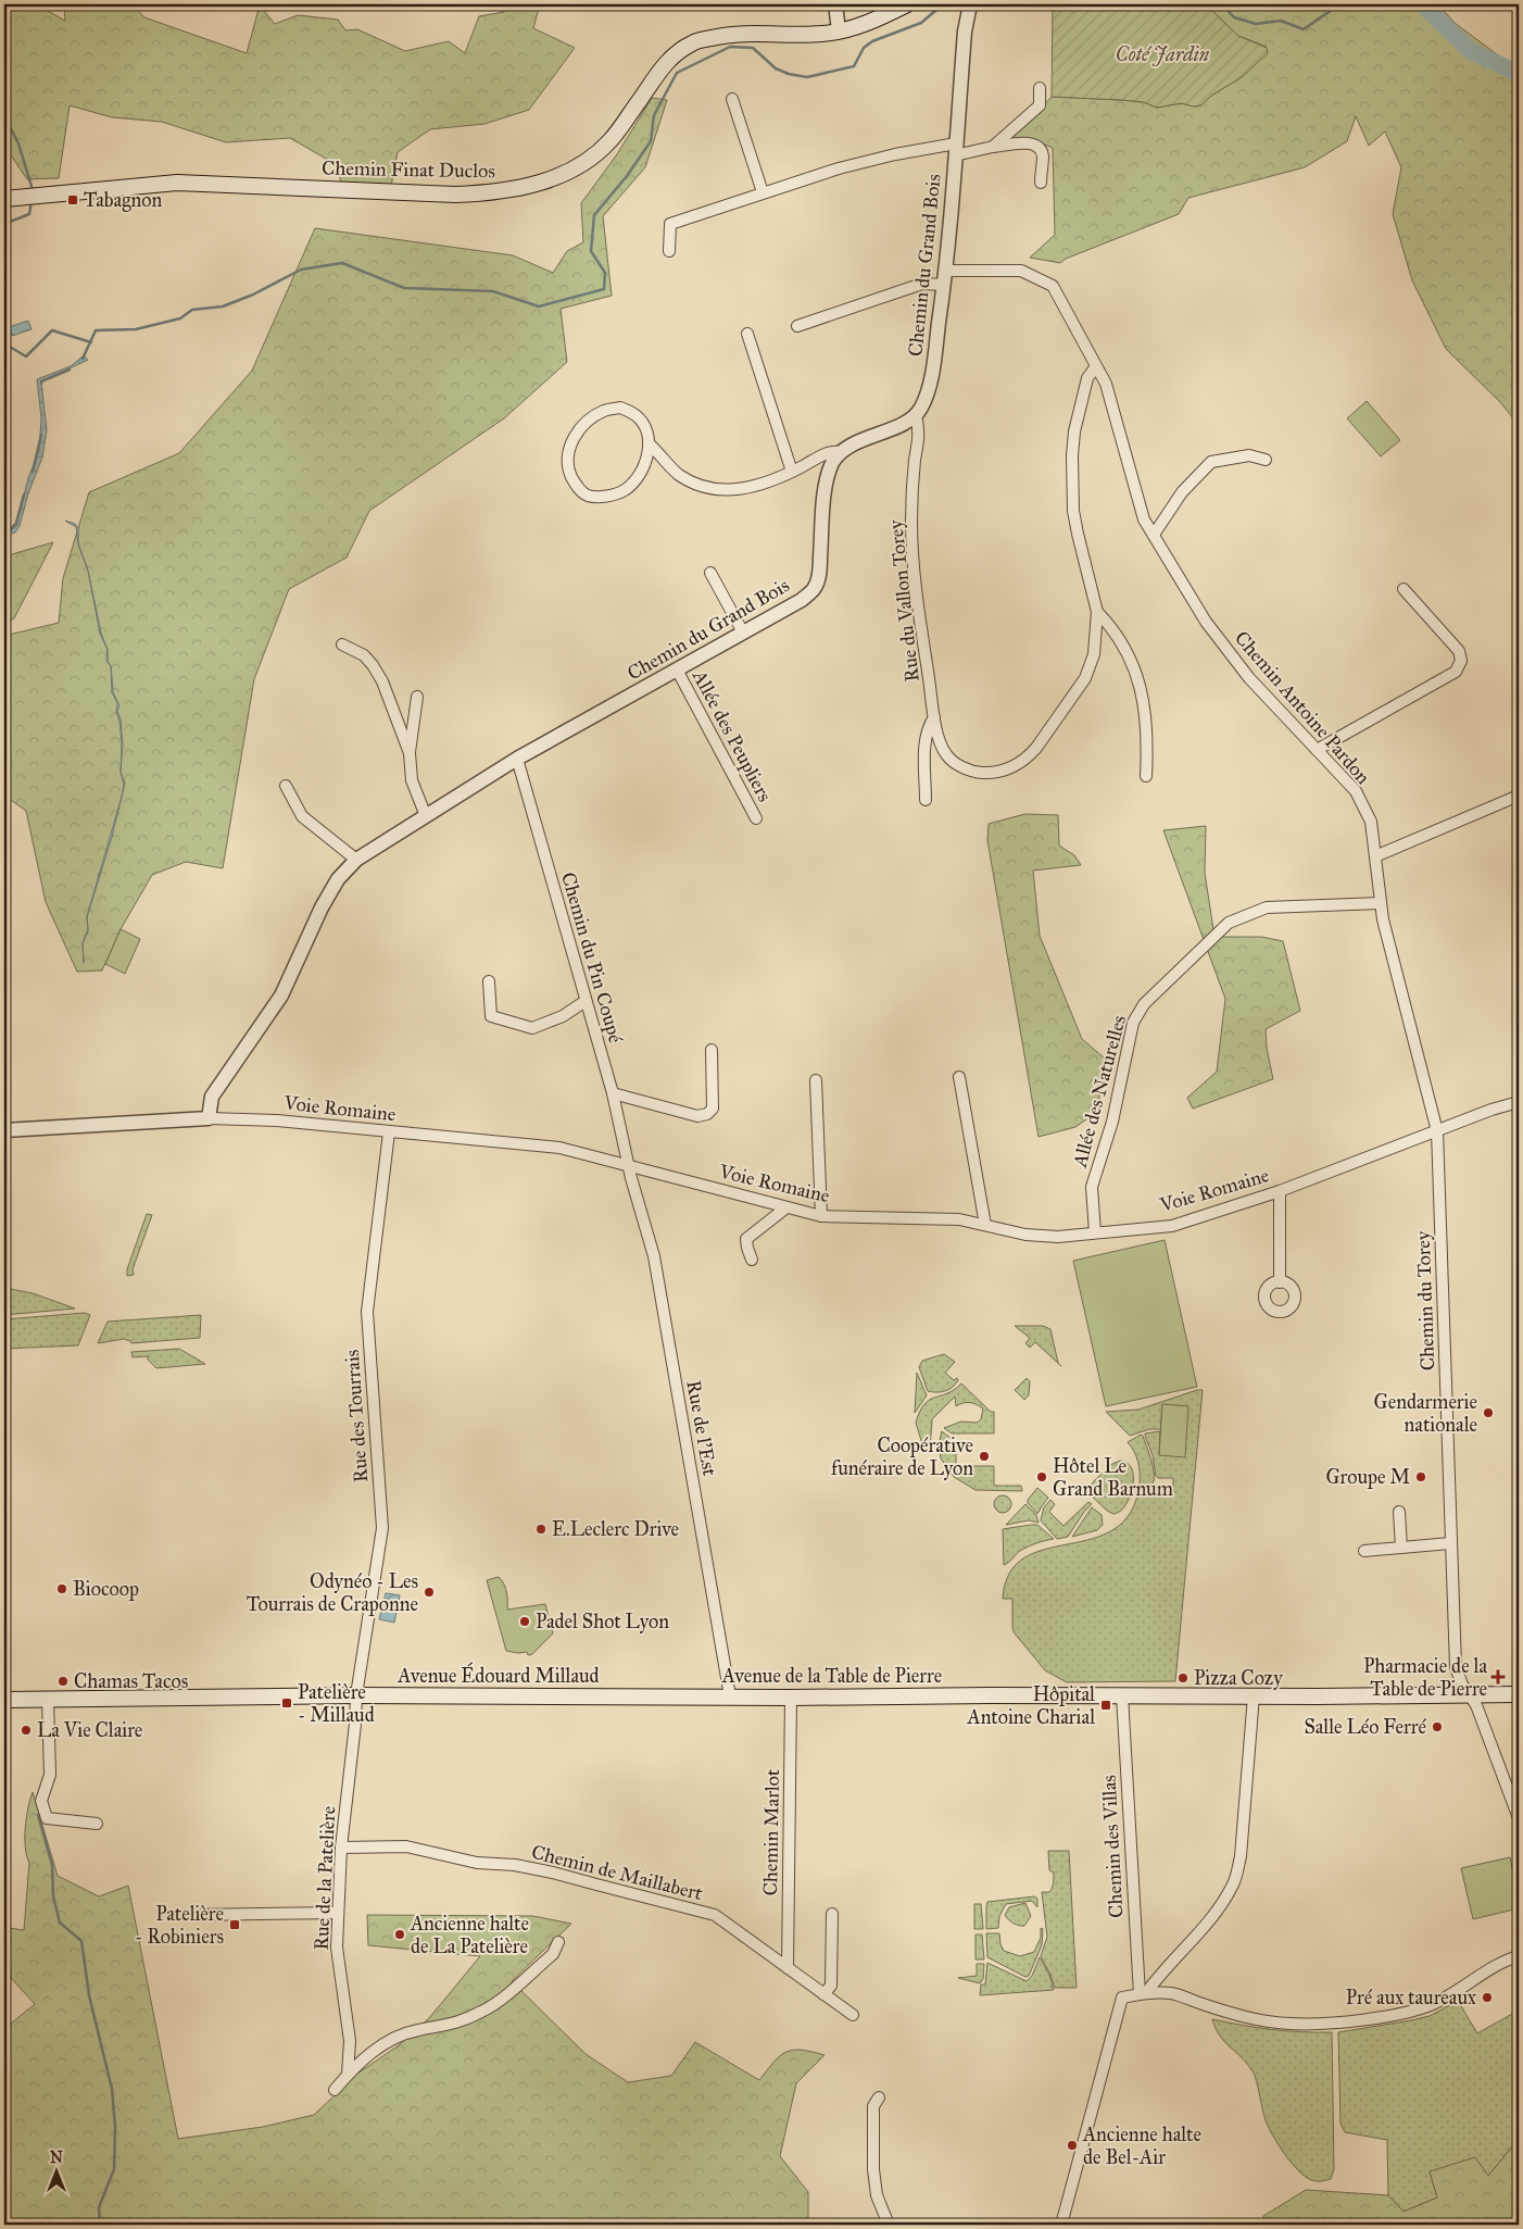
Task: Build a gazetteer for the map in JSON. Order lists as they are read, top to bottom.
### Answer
{
  "streets": {
    "main road": ["Chemin Finat Duclos", "Avenue Édouard Millaud", "Avenue de la Table de Pierre"],
    "street": [
      "Chemin du Grand Bois",
      "Rue du Vallon Torey",
      "Chemin Antoine Pardon",
      "Allée des Peupliers",
      "Chemin du Pin Coupé",
      "Allée des Naturelles",
      "Voie Romaine",
      "Chemin du Torey",
      "Rue des Tourrais",
      "Rue de l'Est",
      "Chemin Marlot",
      "Chemin des Villas",
      "Chemin de Maillabert",
      "Rue de la Patelière"
    ]
  },
  "crossings": [
    ["Chemin du Grand Bois", "Rue du Vallon Torey"],
    ["Chemin du Grand Bois", "Chemin Antoine Pardon"],
    ["Chemin du Grand Bois", "Allée des Peupliers"],
    ["Chemin du Grand Bois", "Chemin du Pin Coupé"],
    ["Chemin du Grand Bois", "Voie Romaine"],
    ["Rue du Vallon Torey", "Chemin Antoine Pardon"],
    ["Chemin Antoine Pardon", "Allée des Naturelles"],
    ["Chemin Antoine Pardon", "Voie Romaine"],
    ["Chemin Antoine Pardon", "Chemin du Torey"],
    ["Chemin du Pin Coupé", "Voie Romaine"],
    ["Chemin du Pin Coupé", "Rue de l'Est"],
    ["Allée des Naturelles", "Voie Romaine"],
    ["Voie Romaine", "Chemin du Torey"],
    ["Voie Romaine", "Rue des Tourrais"],
    ["Voie Romaine", "Rue de l'Est"],
    ["Chemin du Torey", "Avenue de la Table de Pierre"],
    ["Rue des Tourrais", "Avenue Édouard Millaud"],
    ["Rue des Tourrais", "Rue de la Patelière"],
    ["Rue de l'Est", "Avenue de la Table de Pierre"],
    ["Avenue Édouard Millaud", "Avenue de la Table de Pierre"],
    ["Avenue Édouard Millaud", "Rue de la Patelière"],
    ["Avenue de la Table de Pierre", "Chemin Marlot"],
    ["Avenue de la Table de Pierre", "Chemin des Villas"],
    ["Chemin Marlot", "Chemin de Maillabert"],
    ["Chemin de Maillabert", "Rue de la Patelière"]
  ],
  "parks": ["Coté Jardin"],
  "places": {
    "transit": [
      "Tabagnon",
      "Patelière - Millaud",
      "Hôpital Antoine Charial",
      "Patelière - Robiniers"
    ],
    "other": [
      "Gendarmerie nationale",
      "Coopérative funéraire de Lyon",
      "Hôtel Le Grand Barnum",
      "Groupe M",
      "E.Leclerc Drive",
      "Biocoop",
      "Odynéo - Les Tourrais de Craponne",
      "Padel Shot Lyon",
      "Pizza Cozy",
      "Chamas Tacos",
      "Salle Léo Ferré",
      "La Vie Claire",
      "Ancienne halte de La Patelière",
      "Pré aux taureaux",
      "Ancienne halte de Bel-Air"
    ],
    "health": ["Pharmacie de la Table de Pierre"]
  },
  "north": "top"
}
